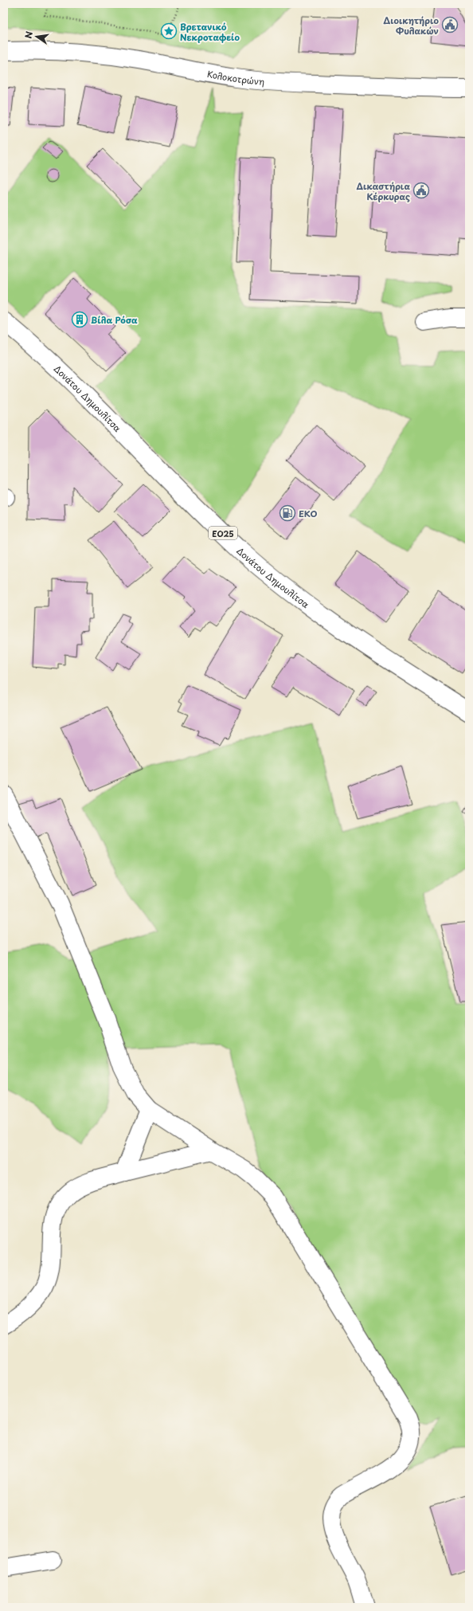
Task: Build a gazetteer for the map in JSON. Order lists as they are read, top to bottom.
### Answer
{
  "streets": {
    "street": ["Κολοκοτρώνη", "Δονάτου Δημουλίτσα", "ΕΟ25"]
  },
  "places": {
    "public building": ["Διοικητήριο Φυλακών", "Δικαστήρια Κέρκυρας"],
    "place": ["Βρετανικό Νεκροταφείο"],
    "building": ["Βίλα Ρόσα"],
    "fuel station": ["EKO"]
  },
  "north": "left"
}
